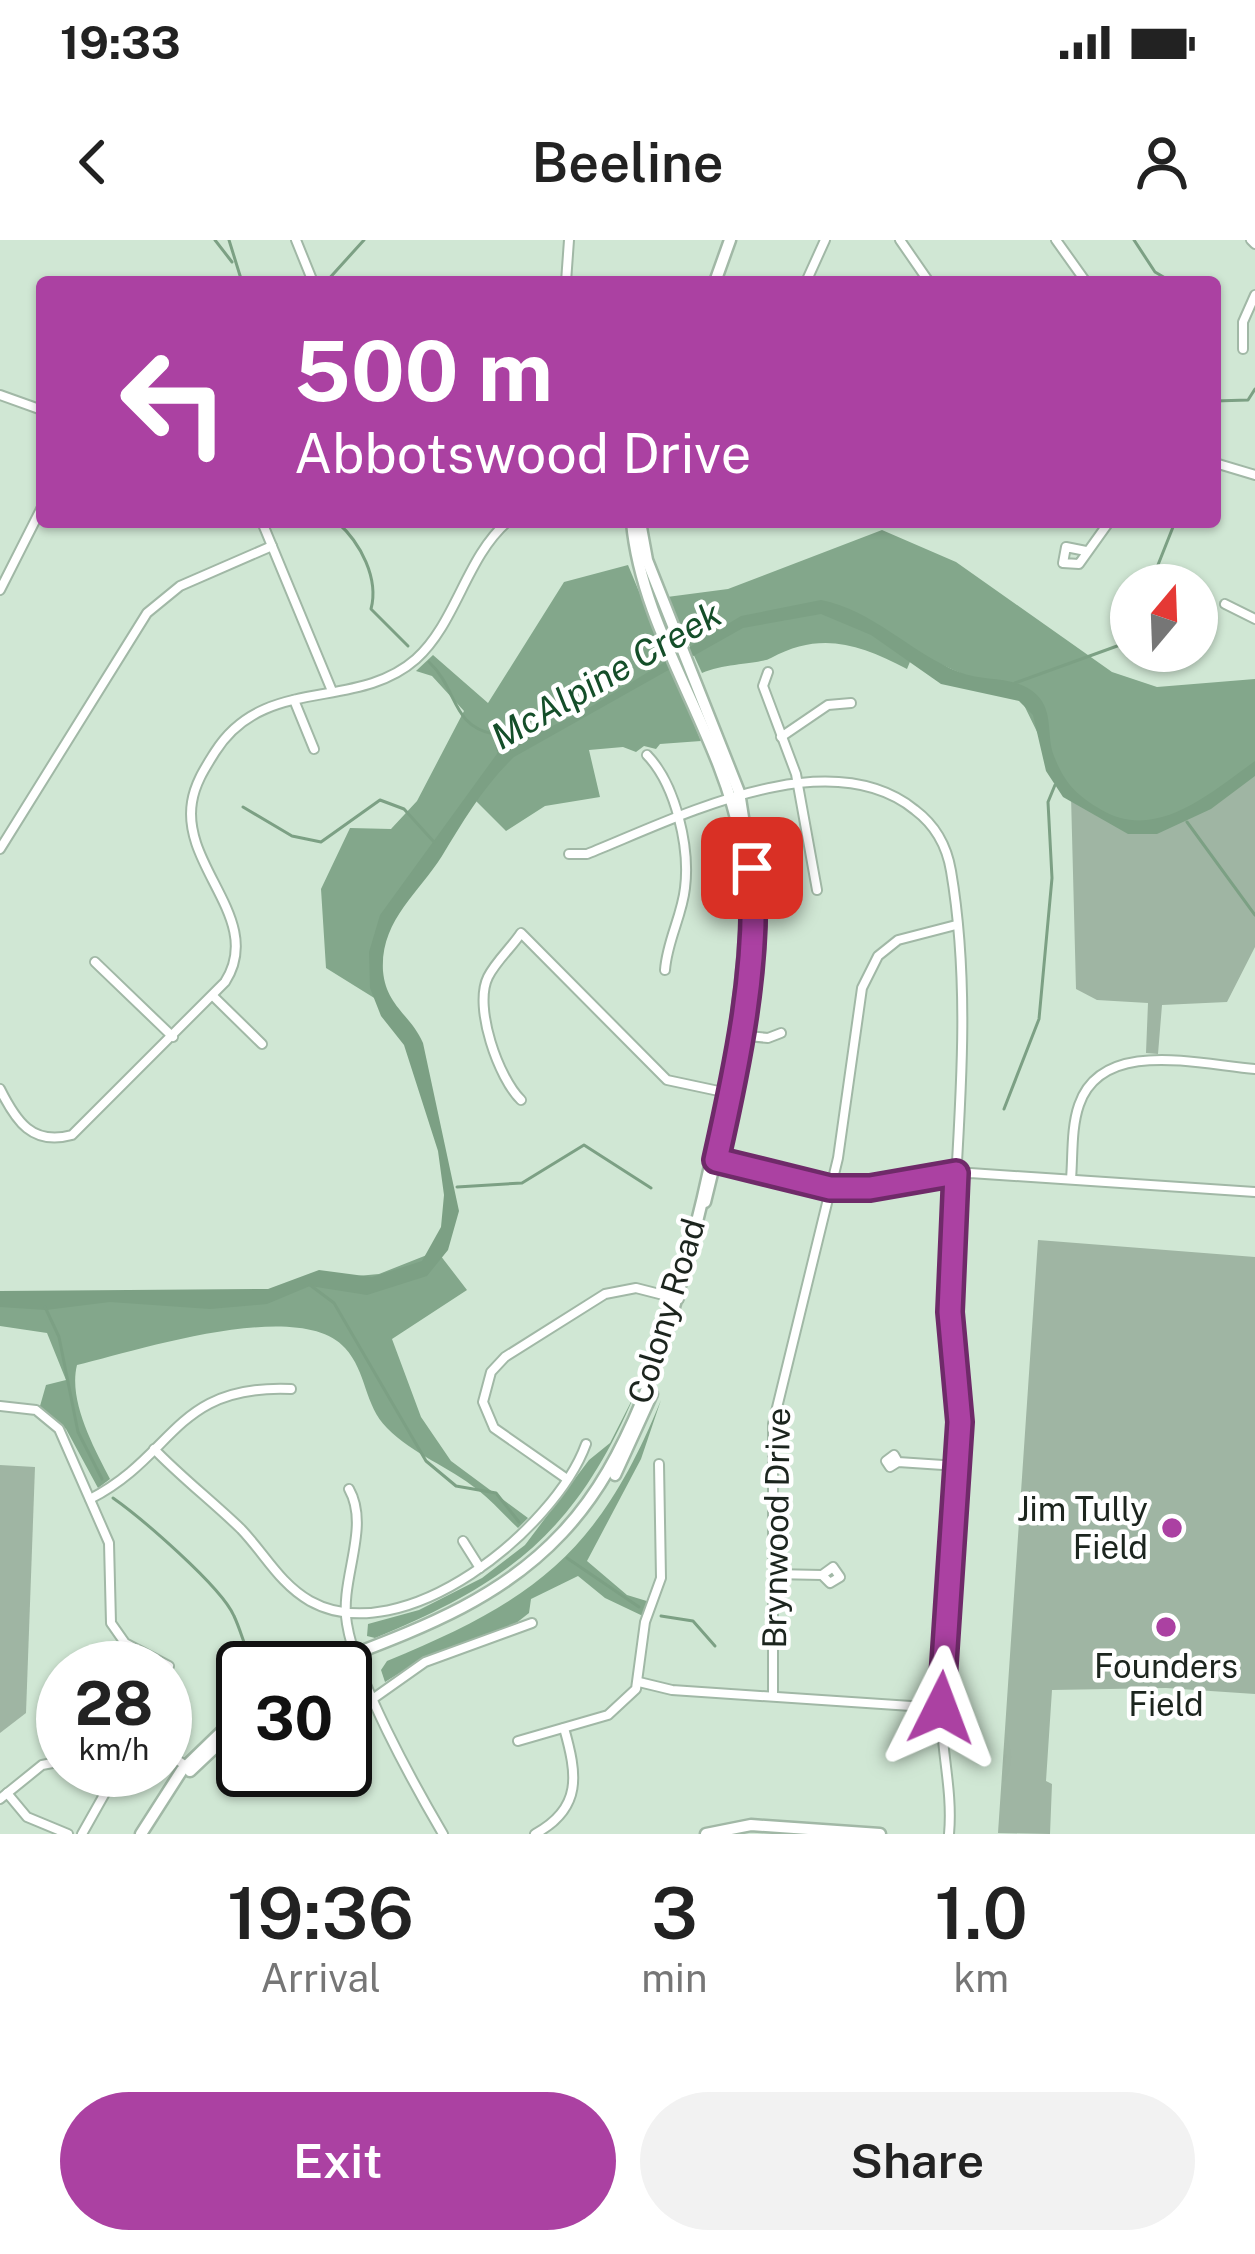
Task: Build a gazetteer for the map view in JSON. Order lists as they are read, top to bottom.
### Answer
{
  "streets": {
    "main road": ["Colony Road"],
    "street": ["Brynwood Drive"]
  },
  "water": ["McAlpine Creek"],
  "places": ["Jim Tully Field", "Founders Field"],
  "north": "top",
  "page": {
    "status": "19:33",
    "header": "Beeline",
    "turn": ["500 m", "Abbotswood Drive"],
    "speed": "28 km/h",
    "limit": "30",
    "eta": [
      "19:36",
      "Arrival",
      "3",
      "min",
      "1.0",
      "km"
    ],
    "buttons": ["Exit", "Share"]
  }
}
